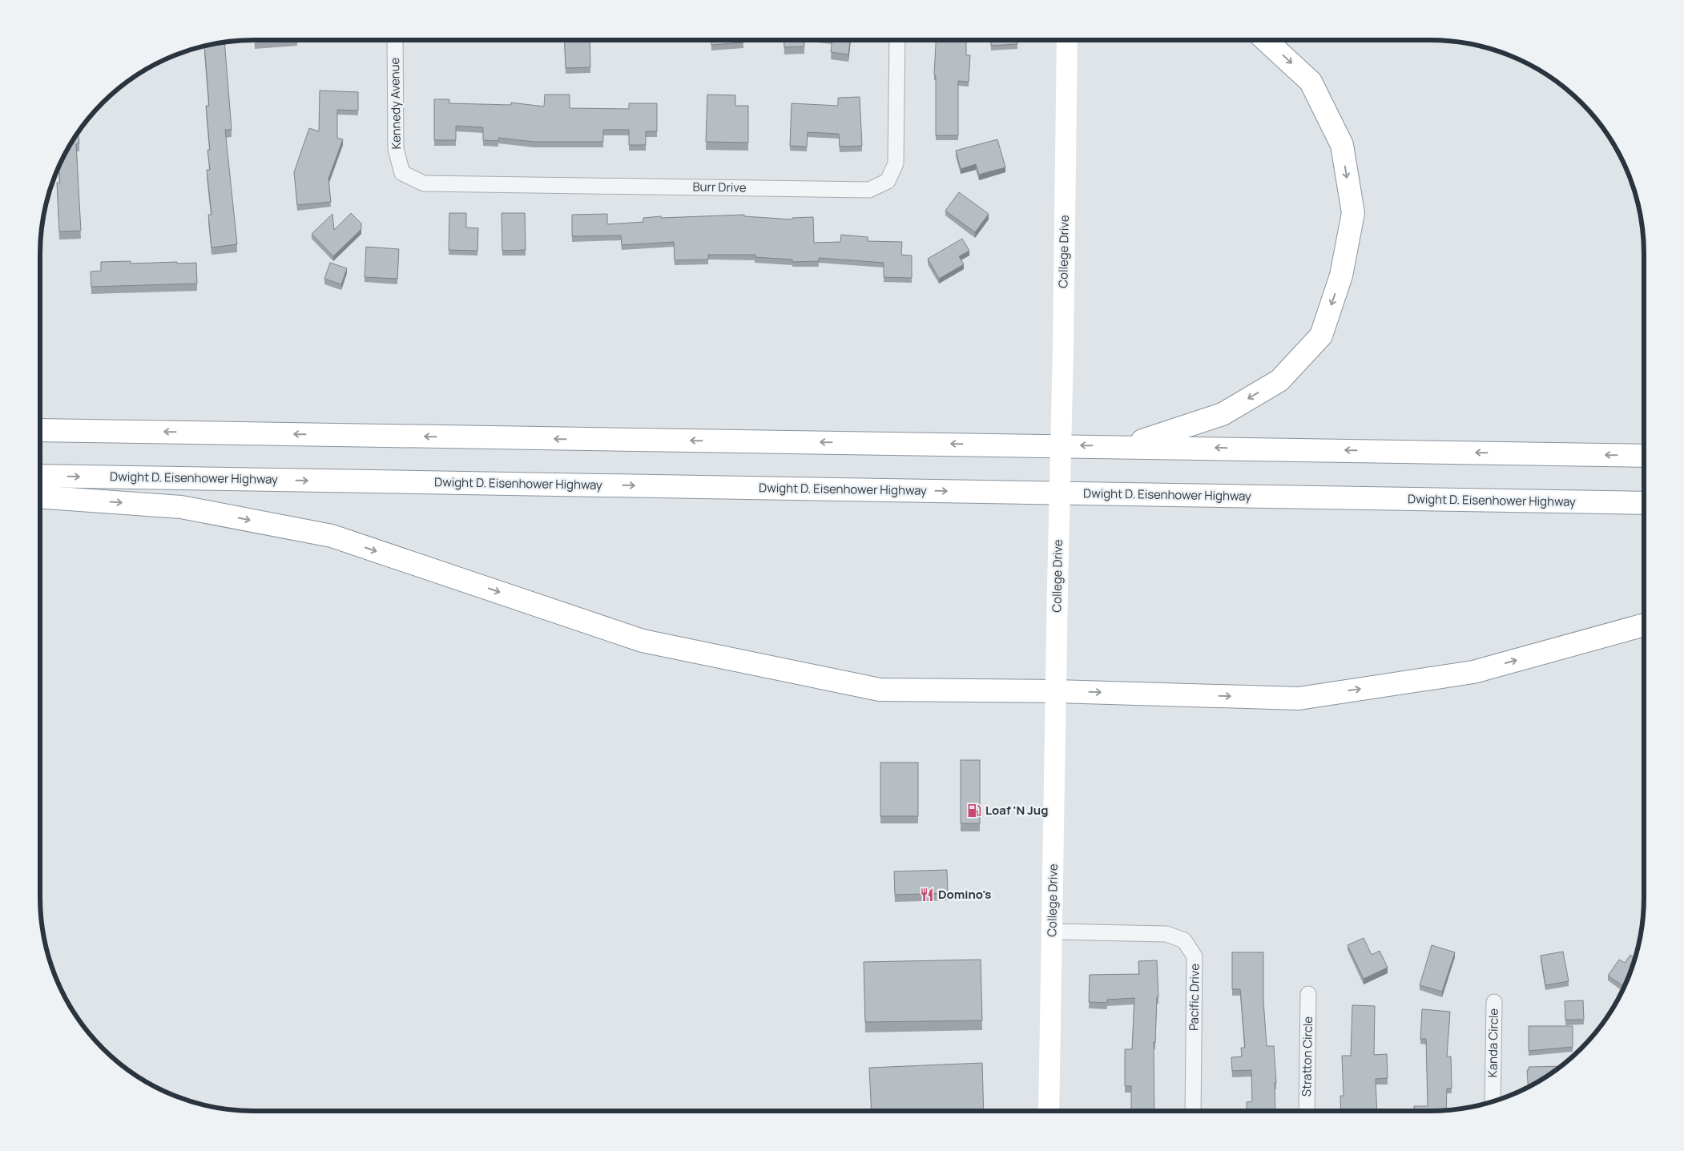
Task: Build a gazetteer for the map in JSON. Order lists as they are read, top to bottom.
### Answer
{
  "streets": {
    "highway": ["Dwight D. Eisenhower Highway"],
    "main road": ["College Drive"],
    "street": [
      "Kennedy Avenue",
      "Burr Drive",
      "Pacific Drive",
      "Kanda Circle",
      "Stratton Circle"
    ]
  },
  "crossings": [
    ["Kennedy Avenue", "Burr Drive"],
    ["College Drive", "Pacific Drive"]
  ],
  "places": {
    "fuel station": ["Loaf 'N Jug"],
    "restaurant": ["Domino's"]
  }
}
